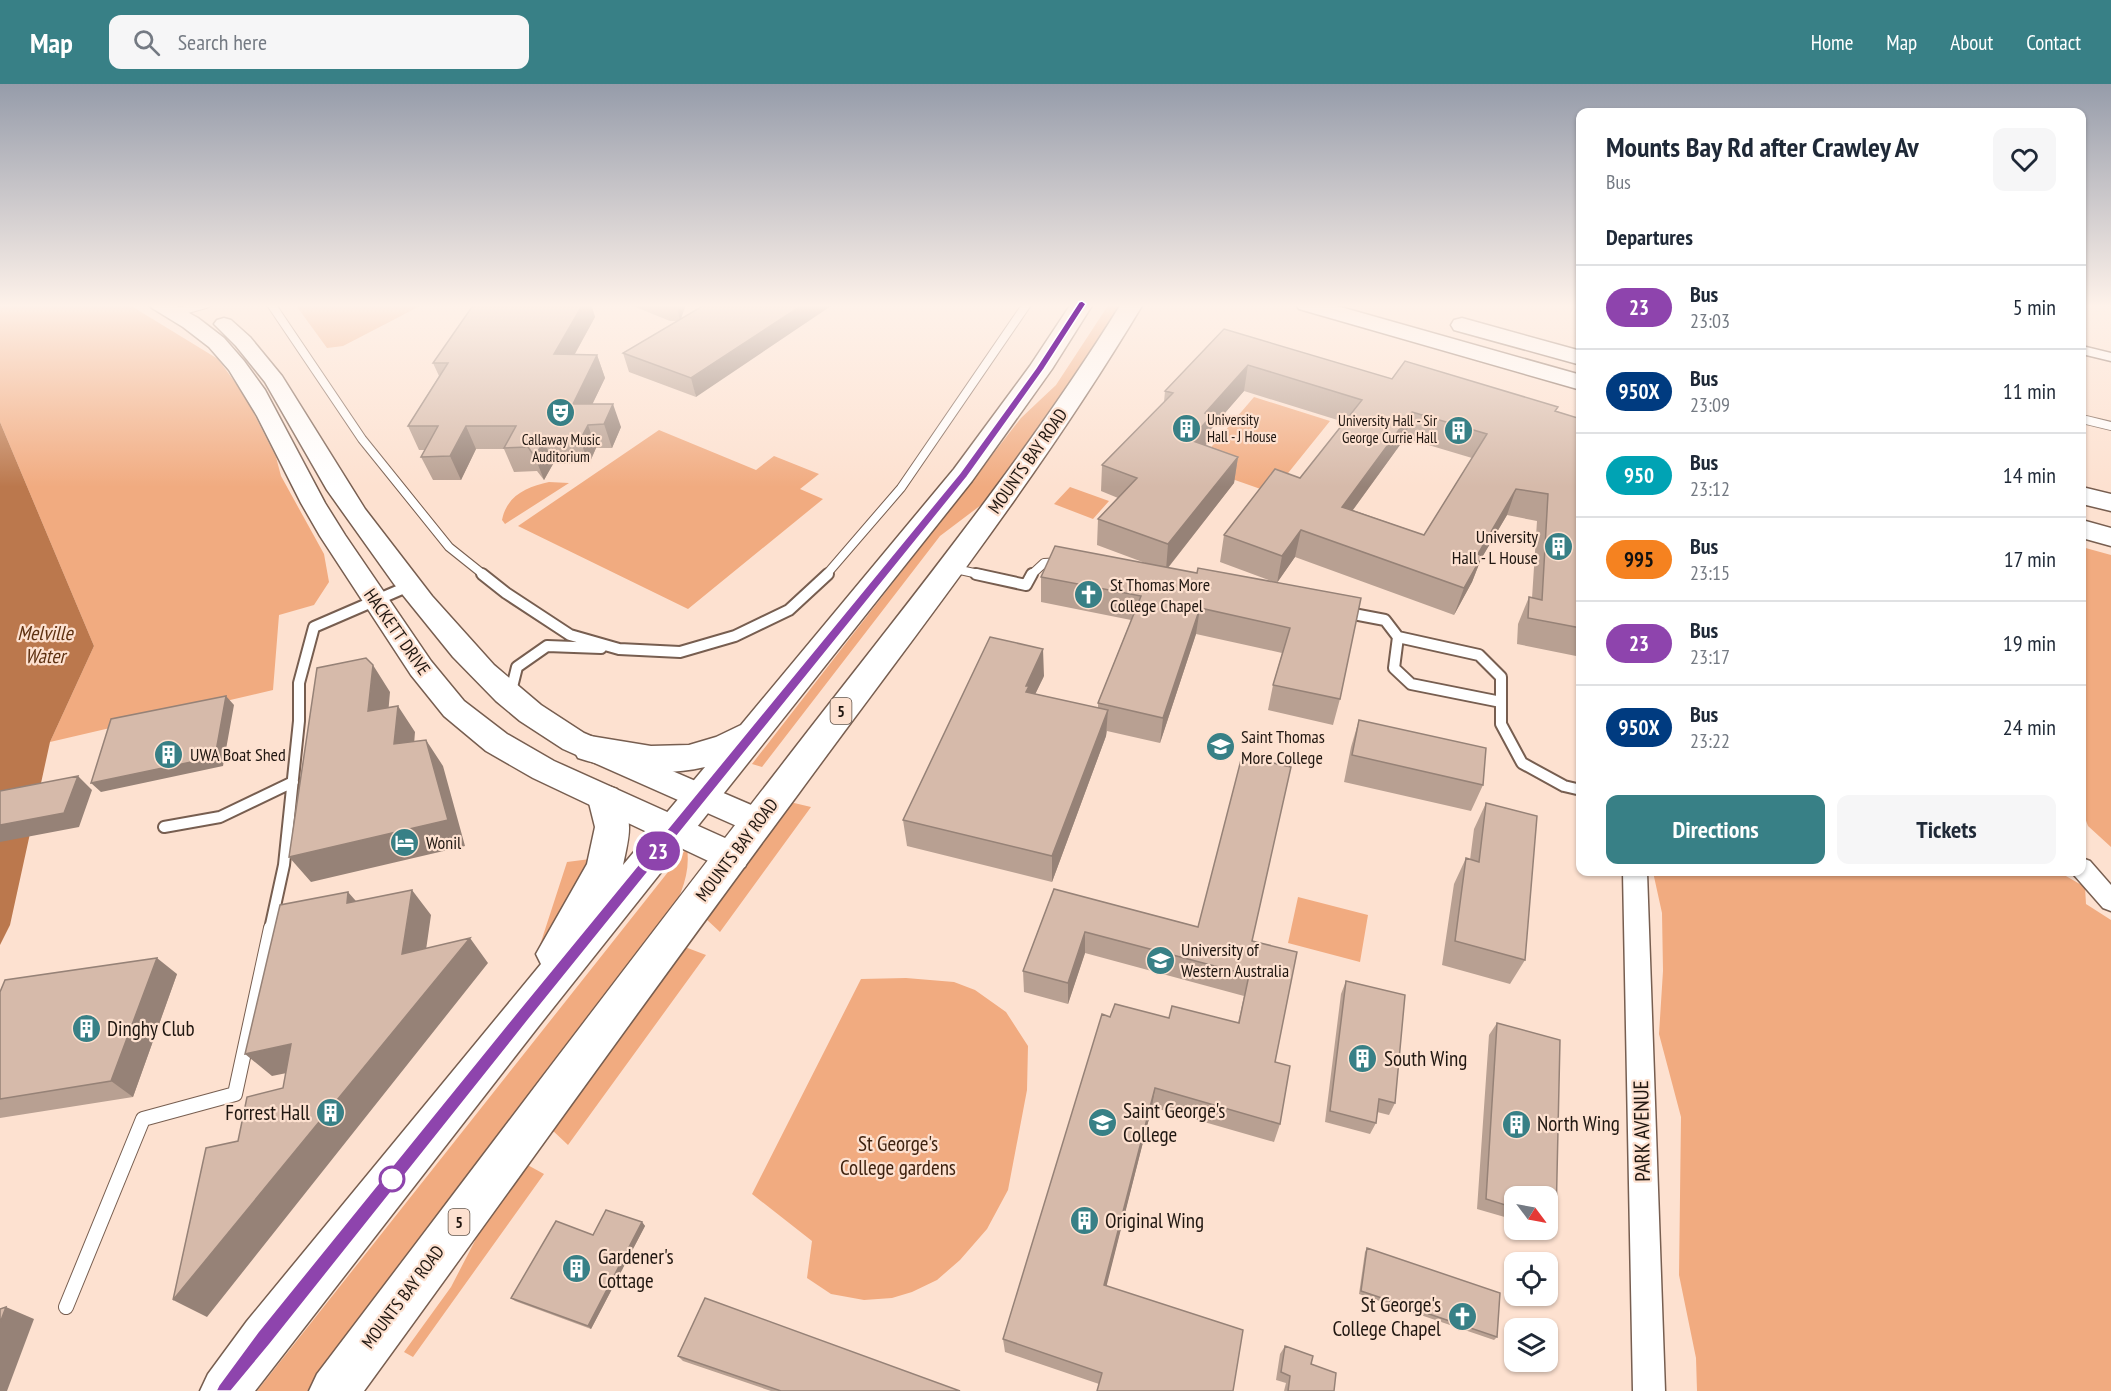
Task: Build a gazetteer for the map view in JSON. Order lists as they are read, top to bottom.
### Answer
{
  "streets": {
    "main road": ["MOUNTS BAY ROAD", "HACKETT DRIVE", "5"],
    "street": ["PARK AVENUE"]
  },
  "crossings": [
    ["MOUNTS BAY ROAD", "HACKETT DRIVE"]
  ],
  "water": ["Melville Water"],
  "parks": ["St George's College gardens"],
  "places": {
    "theatre": ["Callaway Music Auditorium"],
    "building": [
      "University Hall - J House",
      "University Hall - Sir George Currie Hall",
      "University Hall - L House",
      "UWA Boat Shed",
      "Dinghy Club",
      "South Wing",
      "Forrest Hall",
      "North Wing",
      "Original Wing",
      "Gardener's Cottage"
    ],
    "church": ["St Thomas More College Chapel", "St George's College Chapel"],
    "school or university": ["Saint Thomas More College", "University of Western Australia", "Saint George's College"],
    "hotel": ["Wonil"]
  },
  "lines": ["bus line 23"],
  "north": "bottom right",
  "page": {
    "header": "Map",
    "search": "Search here",
    "nav": [
      "Home",
      "Map",
      "About",
      "Contact"
    ],
    "on_map": "23",
    "heading": [
      ["Mounts Bay Rd after Crawley Av", "Bus"],
      "Departures"
    ],
    "list": [
      {
        "mark": "23",
        "name": "Bus",
        "note": "23:03",
        "value": "5 min"
      },
      {
        "mark": "950X",
        "name": "Bus",
        "note": "23:09",
        "value": "11 min"
      },
      {
        "mark": "950",
        "name": "Bus",
        "note": "23:12",
        "value": "14 min"
      },
      {
        "mark": "995",
        "name": "Bus",
        "note": "23:15",
        "value": "17 min"
      },
      {
        "mark": "23",
        "name": "Bus",
        "note": "23:17",
        "value": "19 min"
      },
      {
        "mark": "950X",
        "name": "Bus",
        "note": "23:22",
        "value": "24 min"
      }
    ],
    "buttons": ["Directions", "Tickets"]
  }
}
